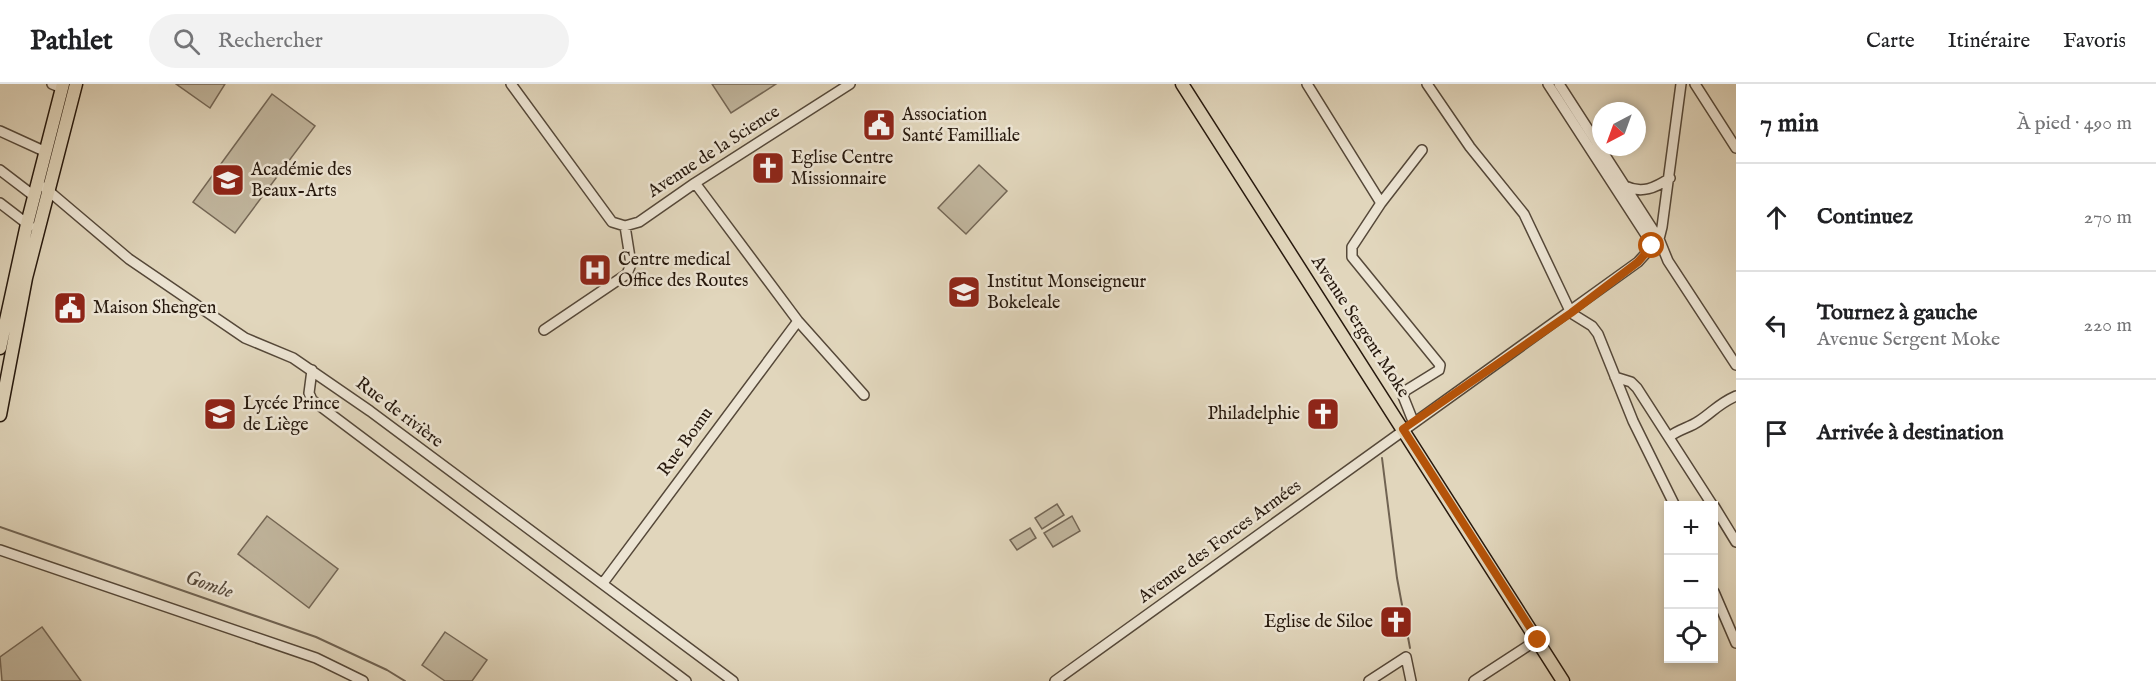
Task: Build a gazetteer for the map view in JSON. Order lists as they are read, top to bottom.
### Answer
{
  "streets": {
    "main road": ["Avenue Sergent Moke"],
    "street": [
      "Avenue de la Science",
      "Rue de rivière",
      "Rue Bomu",
      "Avenue des Forces Armées"
    ]
  },
  "crossings": [
    ["Avenue Sergent Moke", "Avenue des Forces Armées"],
    ["Rue de rivière", "Rue Bomu"]
  ],
  "water": ["Gombe"],
  "places": {
    "public building": ["Association Santé Familliale", "Maison Shengen"],
    "church": ["Eglise Centre Missionnaire", "Philadelphie", "Eglise de Siloe"],
    "school or university": ["Académie des Beaux-Arts", "Institut Monseigneur Bokeleale", "Lycée Prince de Liège"],
    "hospital": ["Centre medical Office des Routes"]
  },
  "north": "bottom left",
  "page": {
    "header": "Pathlet",
    "search": "Rechercher",
    "nav": ["Carte", "Itinéraire", "Favoris"],
    "heading": ["7 min", "À pied · 490 m"],
    "list": [
      ["Continuez", "270 m"],
      ["Tournez à gauche", "Avenue Sergent Moke", "220 m"],
      "Arrivée à destination"
    ],
    "map_buttons": ["+", "−"]
  }
}
